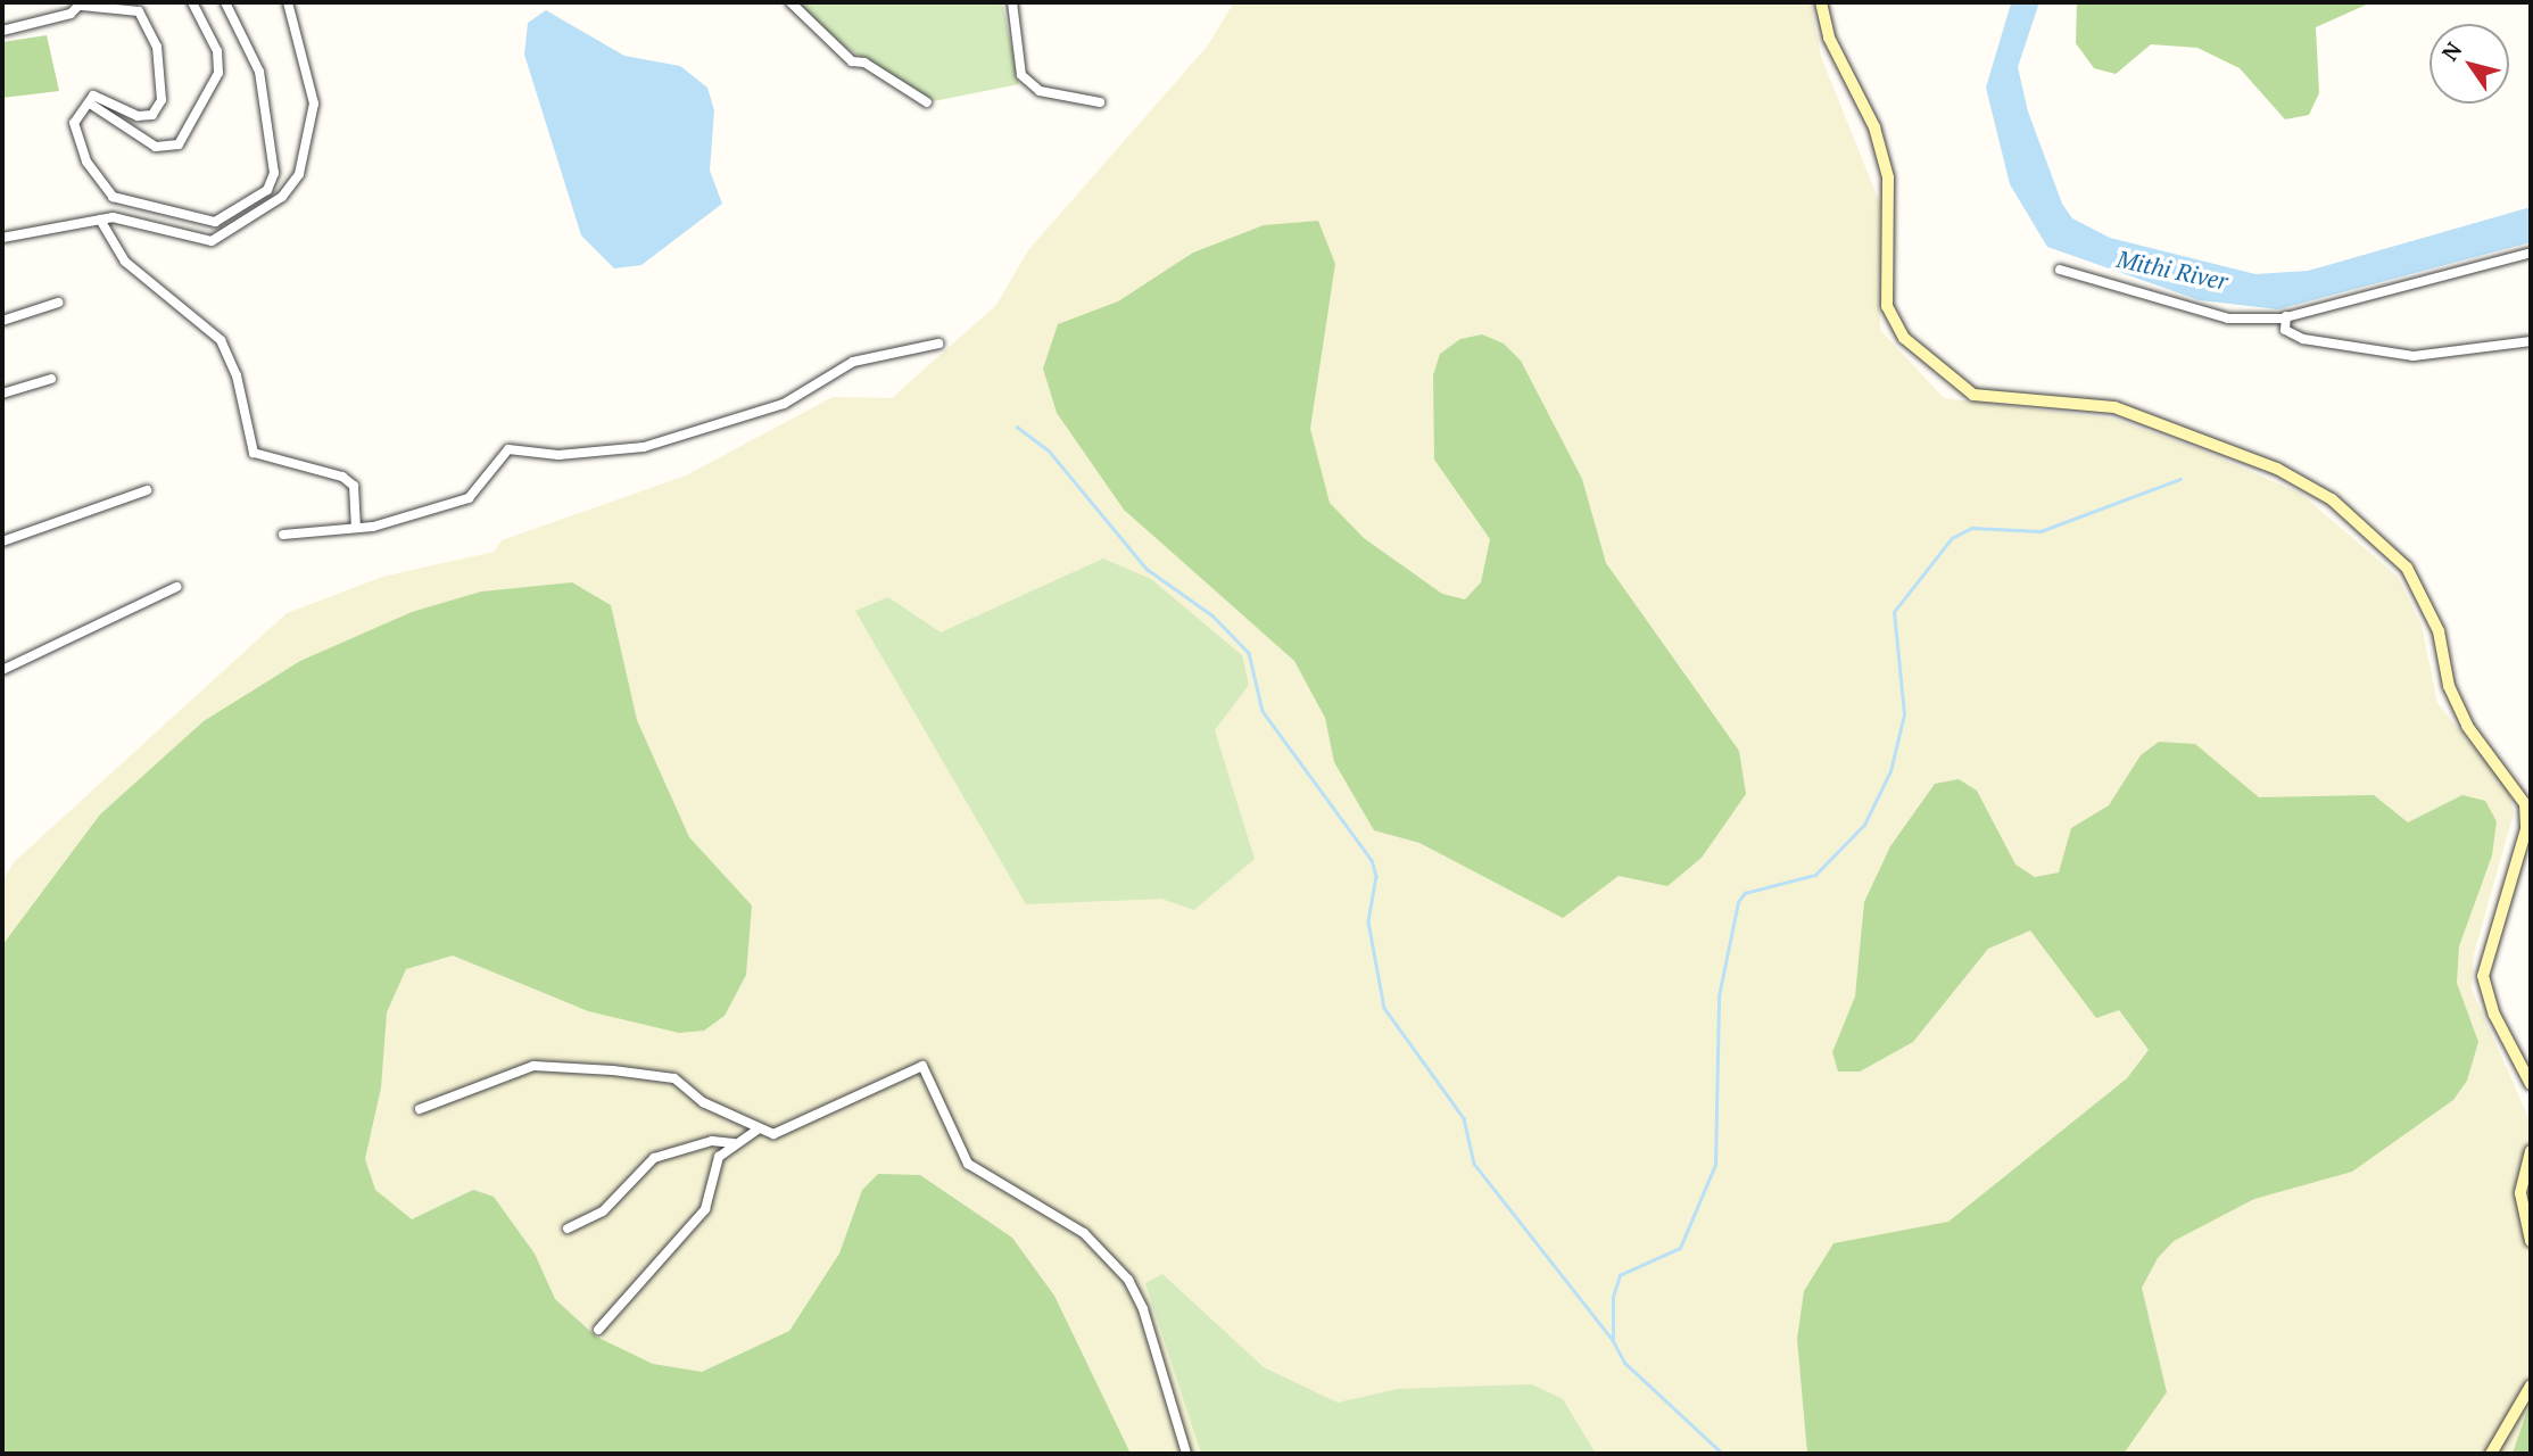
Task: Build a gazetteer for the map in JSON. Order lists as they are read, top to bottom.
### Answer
{
  "water": ["Mithi River"],
  "north": "top left"
}
